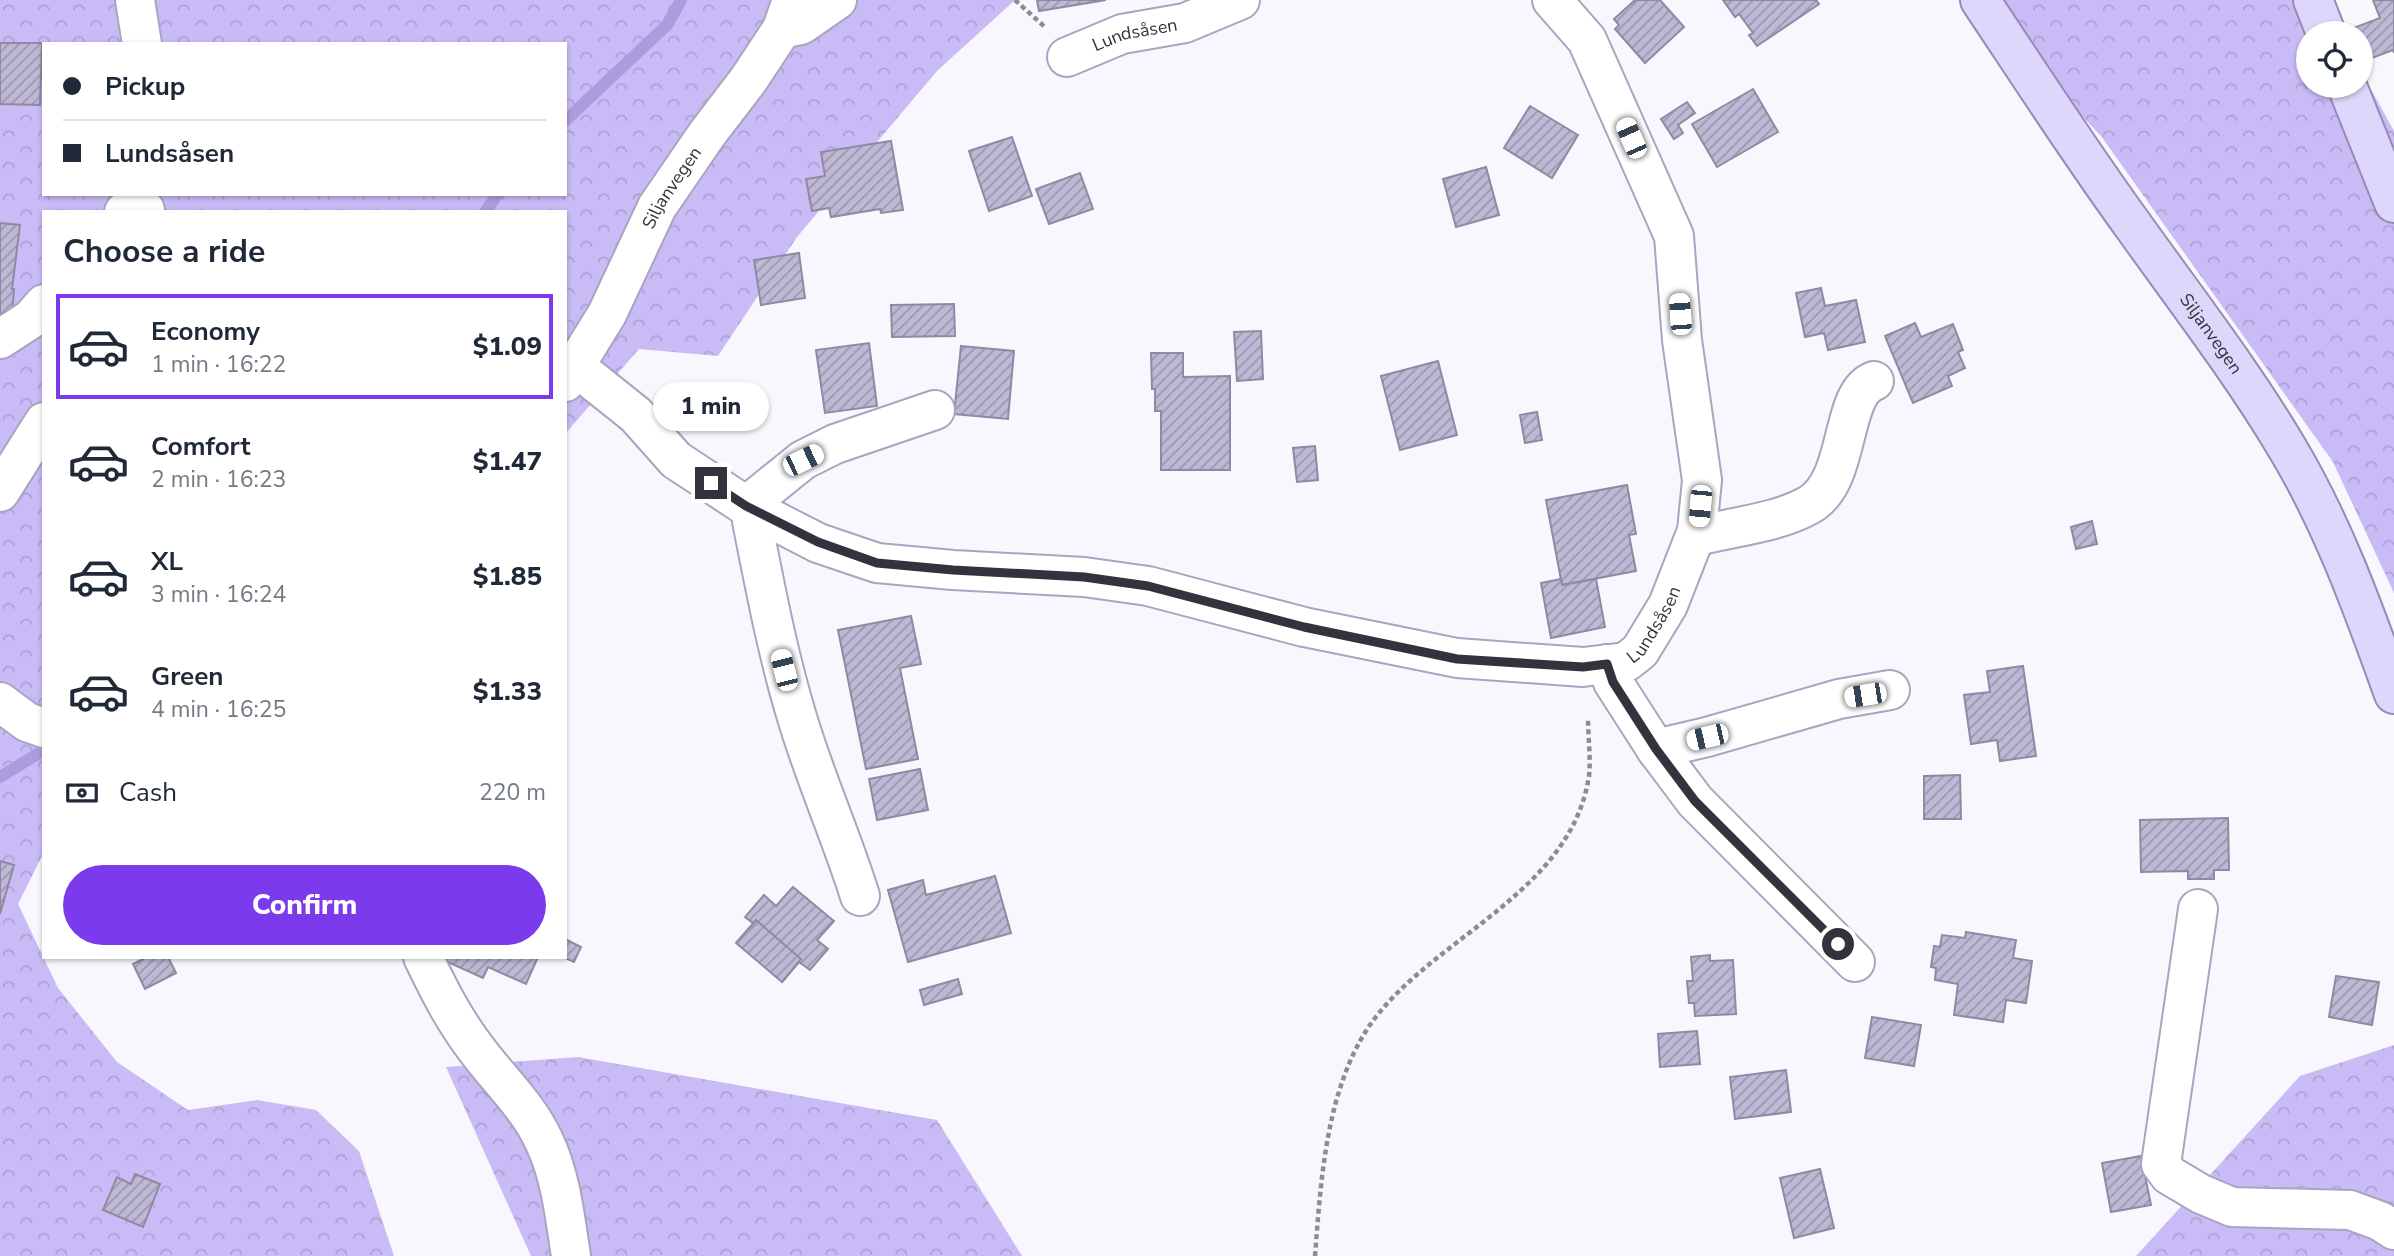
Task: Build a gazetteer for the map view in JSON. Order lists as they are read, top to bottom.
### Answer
{
  "streets": {
    "main road": ["Siljanvegen"],
    "street": ["Lundsåsen"]
  },
  "crossings": [
    ["Lundsåsen", "Siljanvegen"]
  ],
  "page": {
    "banner": ["Pickup", "Lundsåsen"],
    "heading": "Choose a ride",
    "list": [
      {
        "name": "Economy",
        "note": "1 min · 16:22",
        "value": "$1.09"
      },
      {
        "name": "Comfort",
        "note": "2 min · 16:23",
        "value": "$1.47"
      },
      {
        "name": "XL",
        "note": "3 min · 16:24",
        "value": "$1.85"
      },
      {
        "name": "Green",
        "note": "4 min · 16:25",
        "value": "$1.33"
      }
    ],
    "bubble": "1 min",
    "pay": ["Cash", "220 m"],
    "buttons": "Confirm"
  }
}
